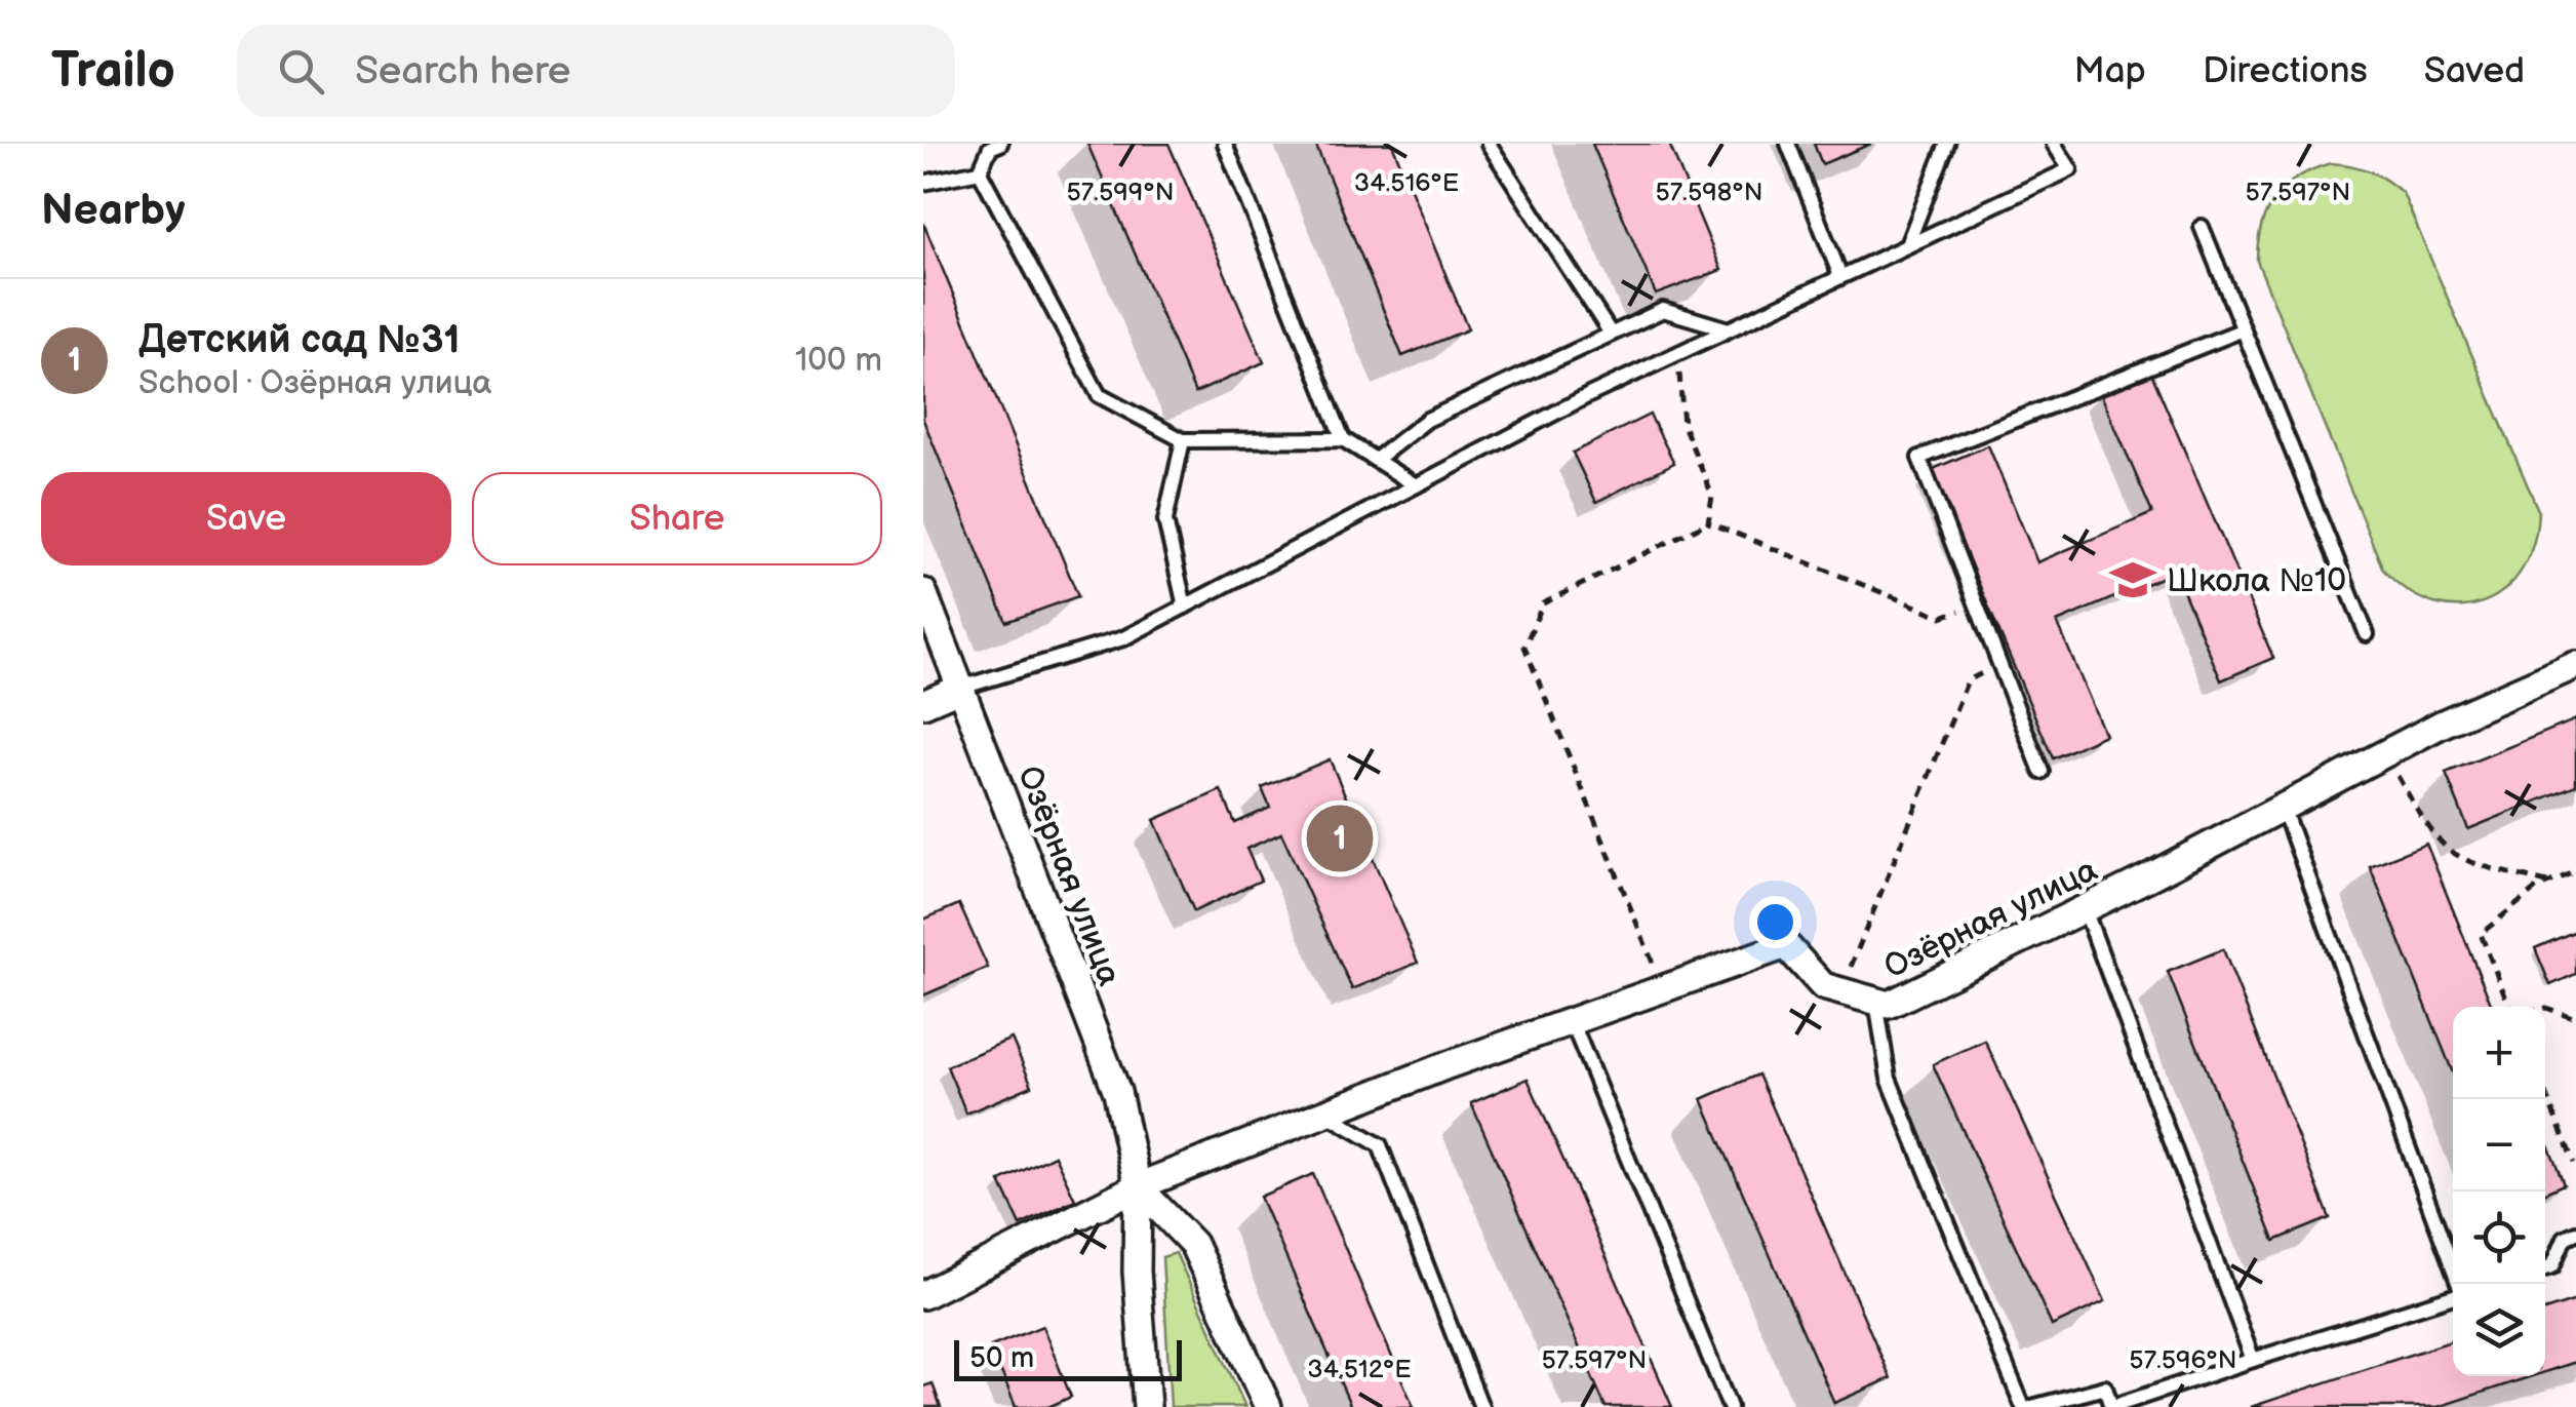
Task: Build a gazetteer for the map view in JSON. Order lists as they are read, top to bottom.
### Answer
{
  "streets": {
    "street": ["Озёрная улица"]
  },
  "places": {
    "school or university": ["Школа №10"]
  },
  "scale_bar": "50 m",
  "page": {
    "header": "Trailo",
    "search": "Search here",
    "nav": ["Map", "Directions", "Saved"],
    "heading": "Nearby",
    "list": [
      {
        "mark": "1",
        "name": "Детский сад №31",
        "note": "School · Озёрная улица",
        "value": "100 m"
      }
    ],
    "buttons": ["Save", "Share"],
    "pins": "1",
    "map_buttons": ["+", "−"],
    "scale": "50 m"
  },
  "coordinates": [
    "34.516°E",
    "57.599°N",
    "57.598°N",
    "57.597°N",
    "57.596°N",
    "34.512°E"
  ]
}
